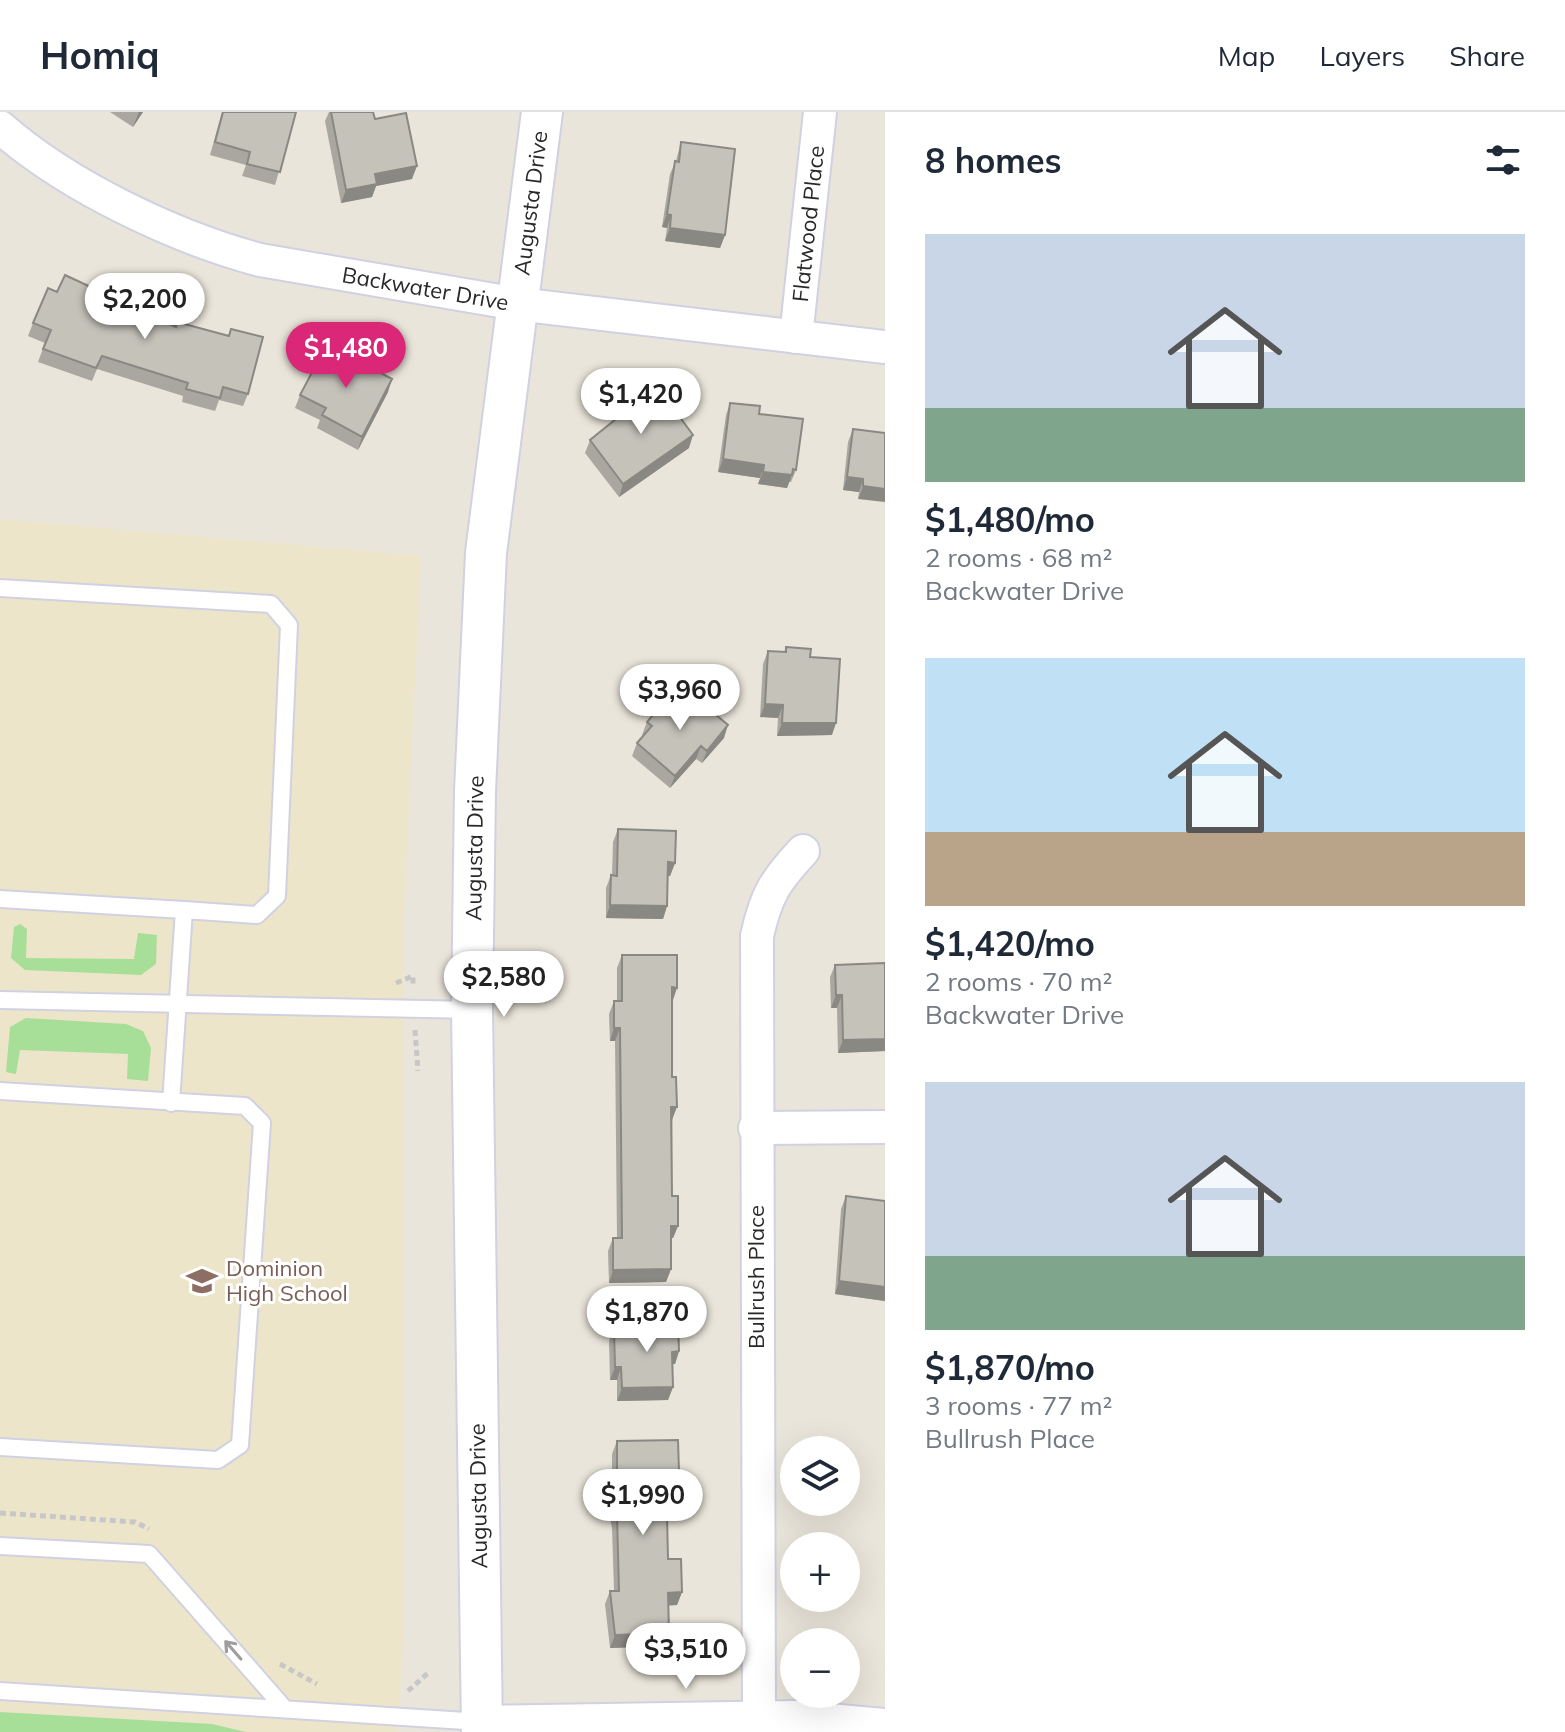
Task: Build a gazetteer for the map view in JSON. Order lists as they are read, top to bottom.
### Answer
{
  "streets": {
    "street": [
      "Augusta Drive",
      "Flatwood Place",
      "Backwater Drive",
      "Bullrush Place"
    ]
  },
  "crossings": [
    ["Augusta Drive", "Backwater Drive"],
    ["Flatwood Place", "Backwater Drive"]
  ],
  "places": {
    "school or university": ["Dominion High School"]
  },
  "page": {
    "header": "Homiq",
    "nav": ["Map", "Layers", "Share"],
    "heading": "8 homes",
    "list": [
      {
        "name": "$1,480/mo",
        "note": "2 rooms · 68 m² · Backwater Drive"
      },
      {
        "name": "$1,420/mo",
        "note": "2 rooms · 70 m² · Backwater Drive"
      },
      {
        "name": "$1,870/mo",
        "note": "3 rooms · 77 m² · Bullrush Place"
      }
    ],
    "price": [
      "$2,200",
      "$1,480",
      "$1,420",
      "$3,960",
      "$2,580",
      "$1,870",
      "$1,990",
      "$3,510"
    ],
    "map_buttons": ["+", "−"]
  }
}
